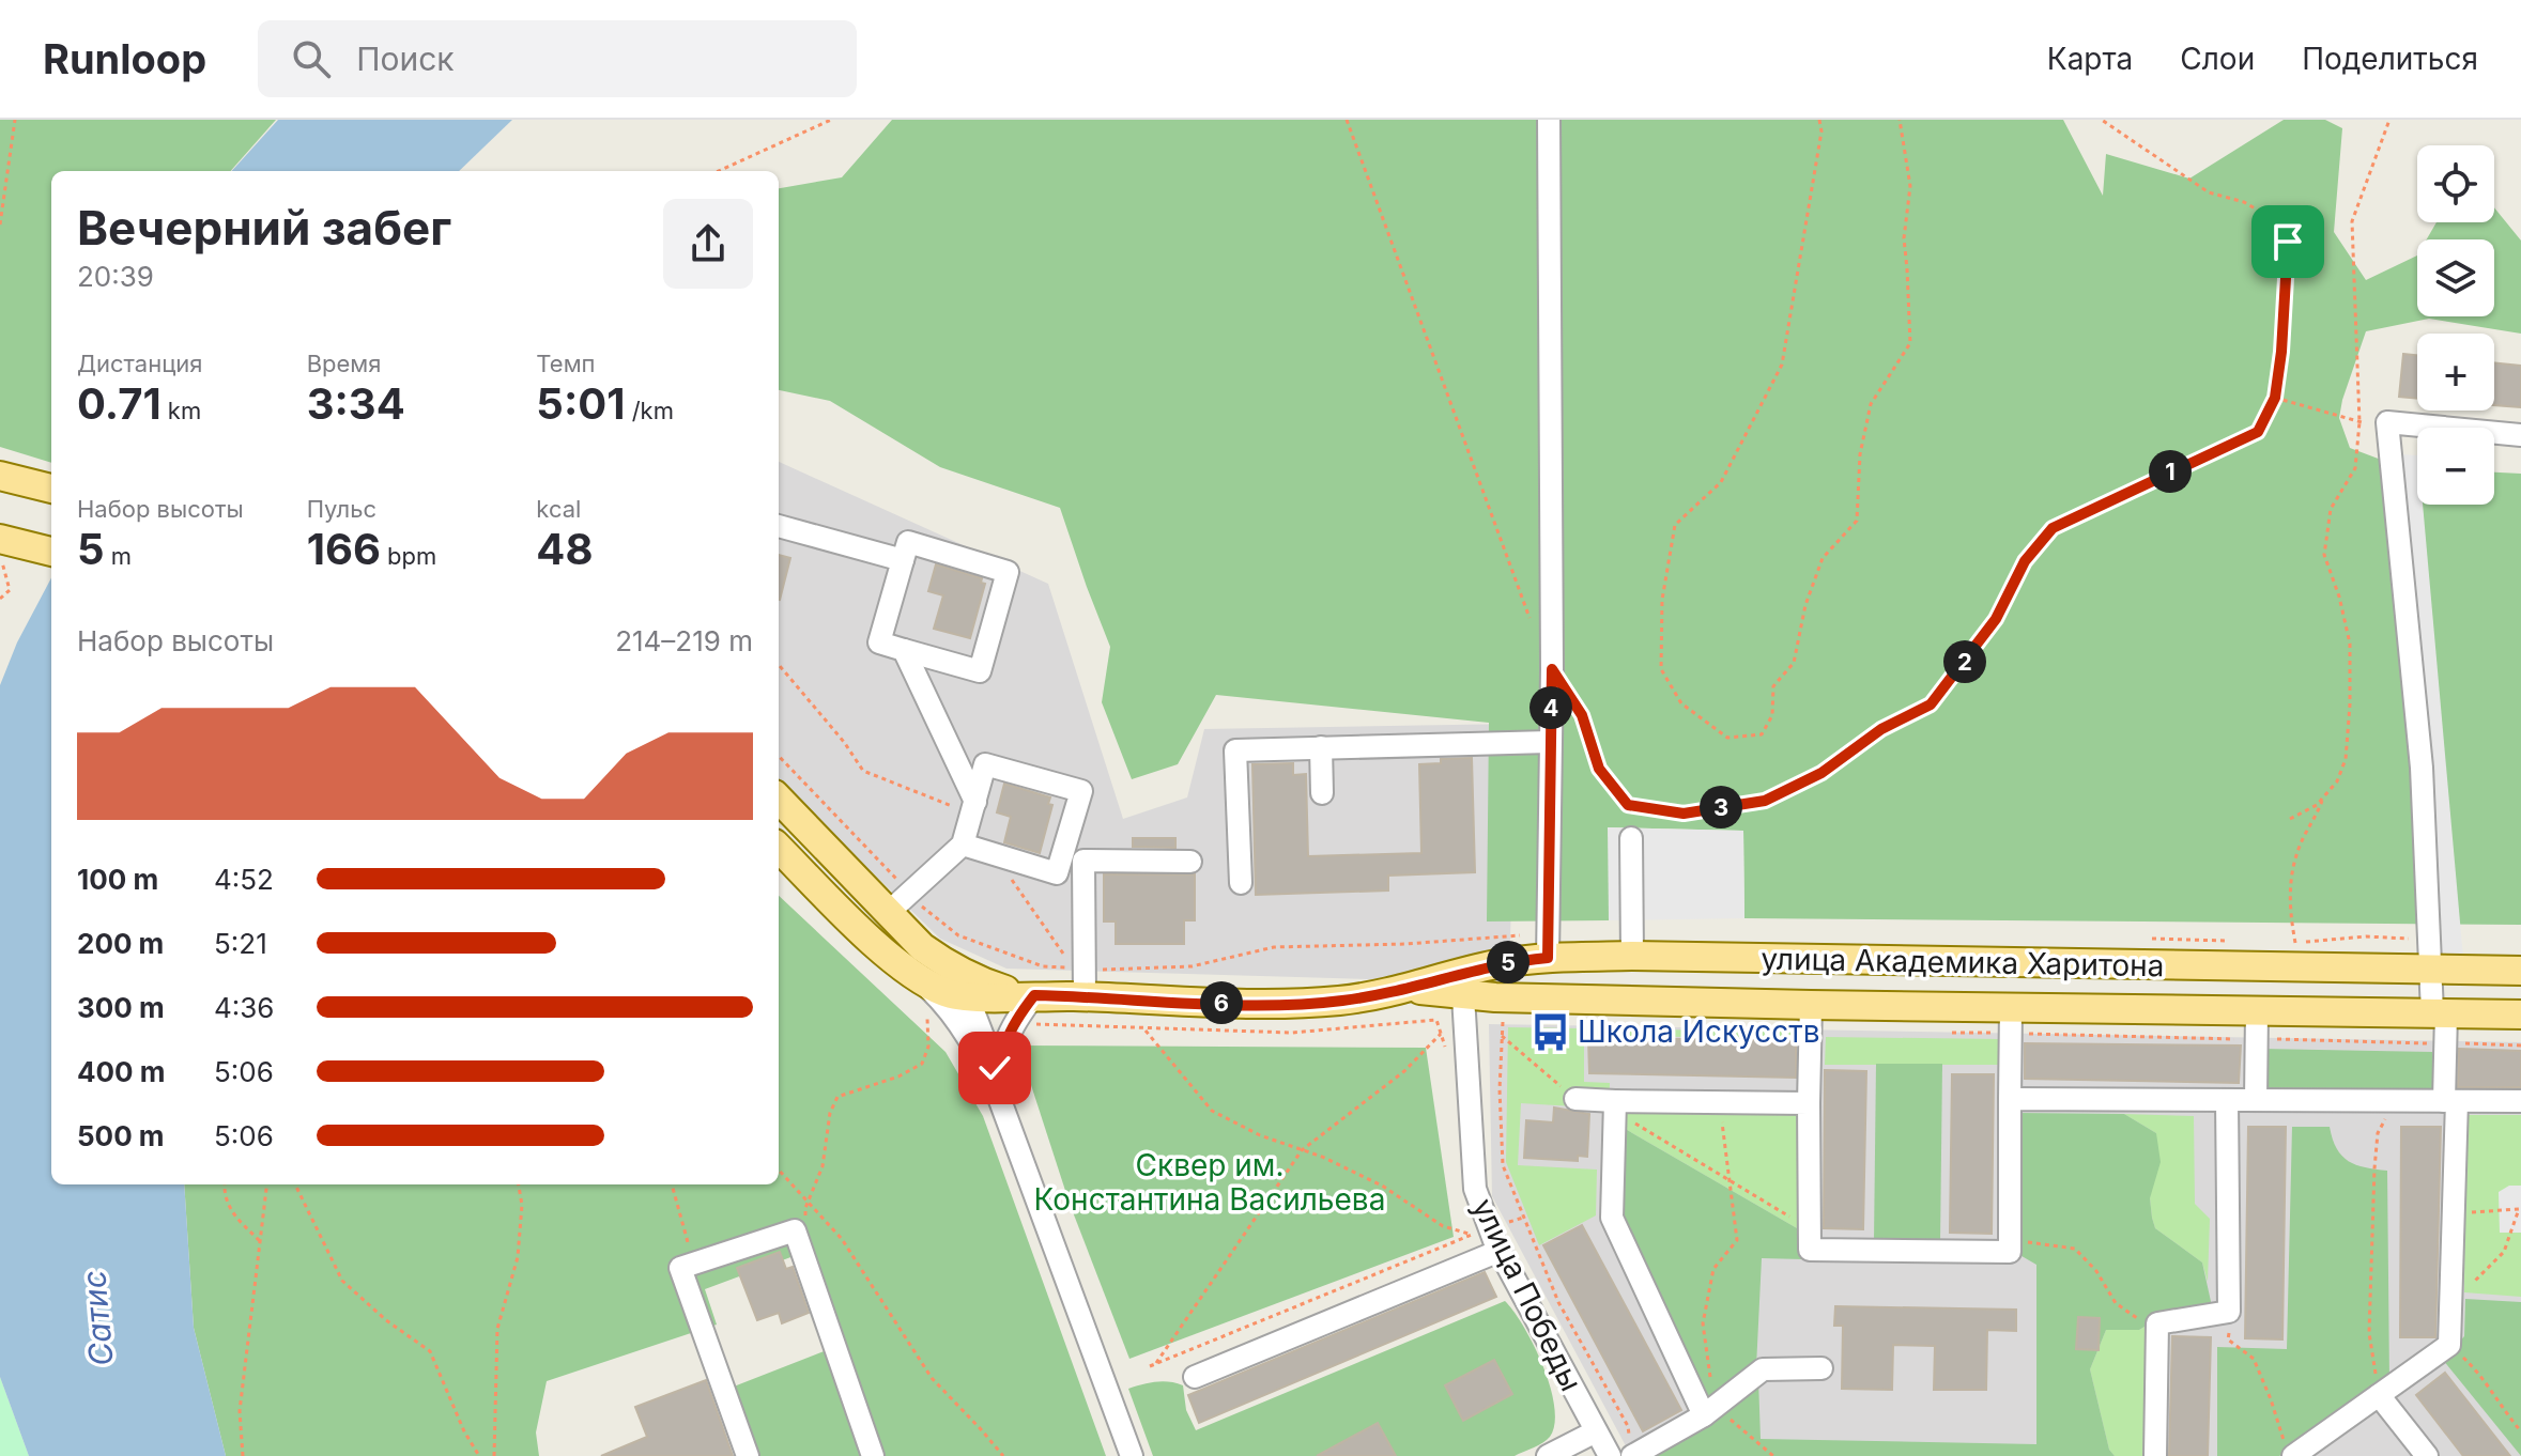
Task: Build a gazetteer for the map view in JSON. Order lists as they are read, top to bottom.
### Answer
{
  "streets": {
    "main road": ["улица Академика Харитона"],
    "street": ["улица Победы"]
  },
  "crossings": [
    ["улица Академика Харитона", "улица Победы"]
  ],
  "water": ["Сатис"],
  "parks": ["Сквер им. Константина Васильева"],
  "places": {
    "bus stop": ["Школа Искусств"]
  },
  "page": {
    "header": "Runloop",
    "search": "Поиск",
    "nav": ["Карта", "Слои", "Поделиться"],
    "map_buttons": ["+", "−"],
    "heading": ["Вечерний забег", "20:39"],
    "stats": [
      ["Дистанция", "0.71 km"],
      ["Время", "3:34"],
      ["Темп", "5:01 /km"],
      ["Набор высоты", "5 m"],
      ["Пульс", "166 bpm"],
      ["kcal", "48"]
    ],
    "pins": [
      "1",
      "2",
      "4",
      "3",
      "5",
      "6"
    ],
    "chart": ["Набор высоты", "214–219 m"],
    "list": [
      {
        "name": "100 m",
        "note": "4:52"
      },
      {
        "name": "200 m",
        "note": "5:21"
      },
      {
        "name": "300 m",
        "note": "4:36"
      },
      {
        "name": "400 m",
        "note": "5:06"
      },
      {
        "name": "500 m",
        "note": "5:06"
      }
    ]
  }
}
